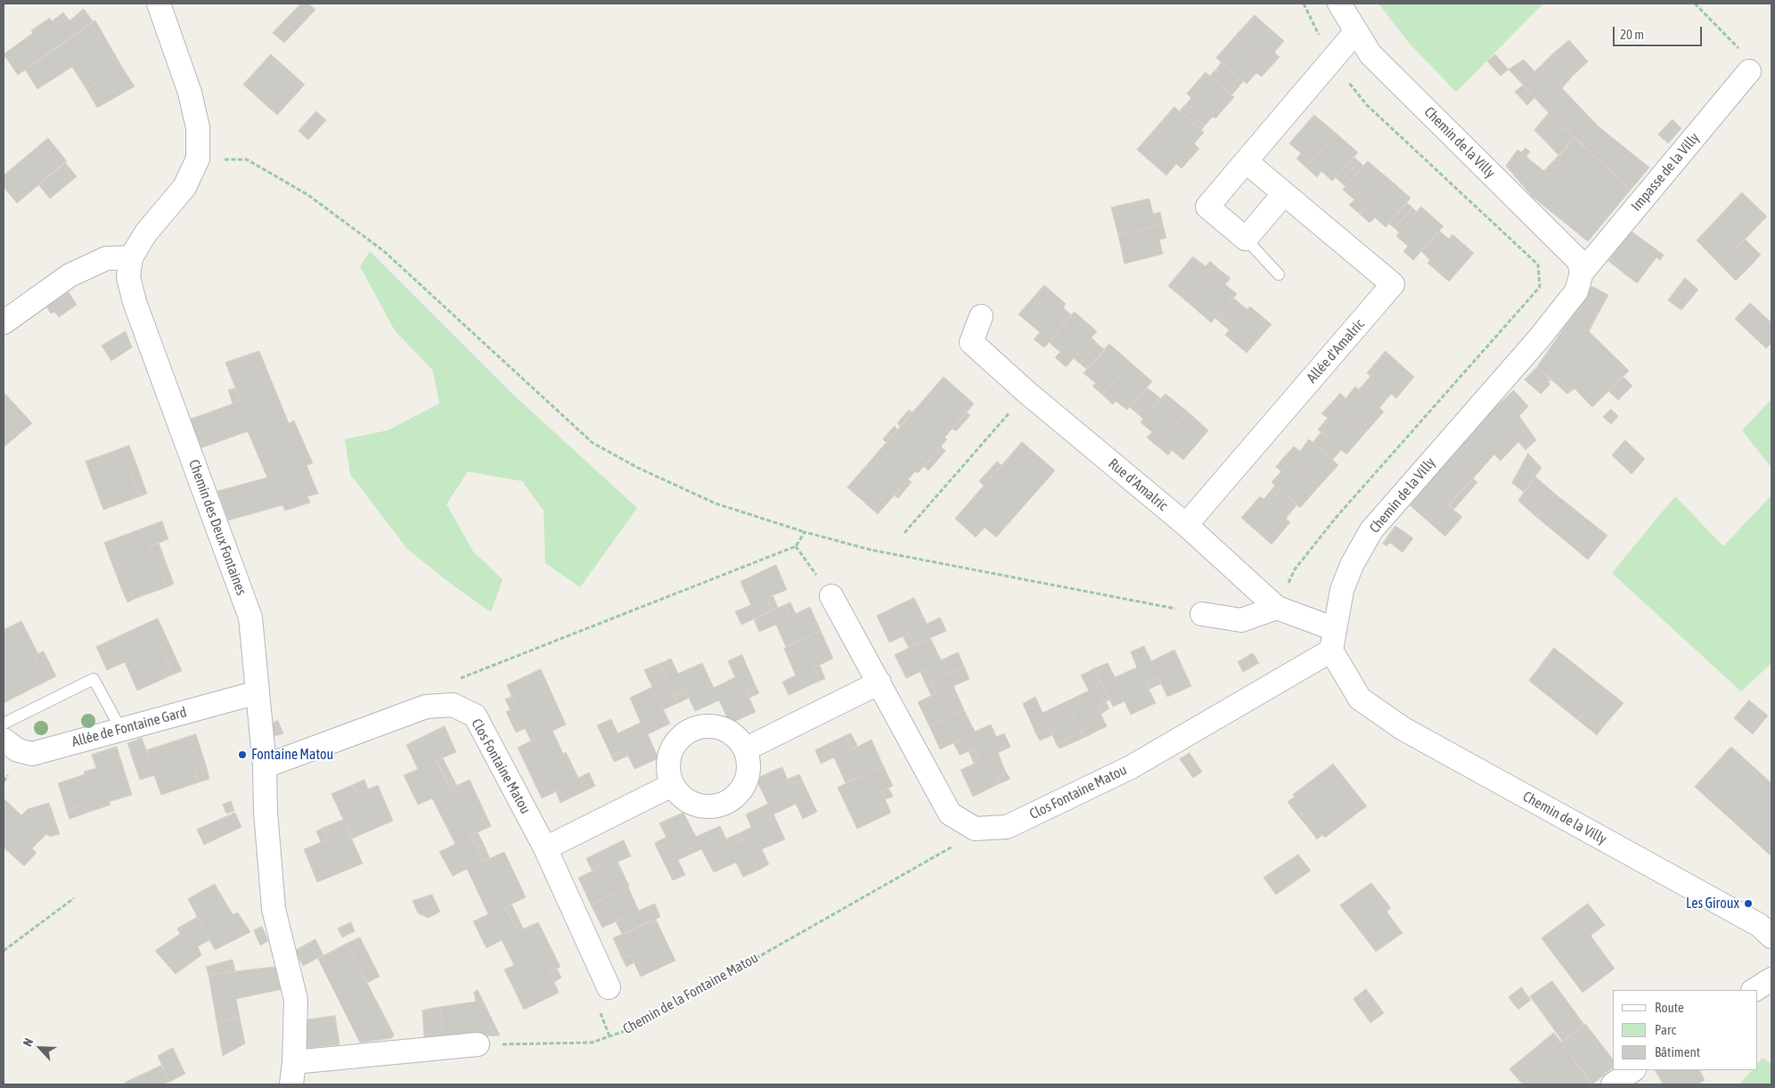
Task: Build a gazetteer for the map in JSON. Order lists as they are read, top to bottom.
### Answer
{
  "streets": {
    "street": [
      "Chemin de la Villy",
      "Impasse de la Villy",
      "Allée d'Amalric",
      "Rue d'Amalric",
      "Chemin des Deux Fontaines",
      "Allée de Fontaine Gard",
      "Clos Fontaine Matou"
    ],
    "path": ["Chemin de la Fontaine Matou"]
  },
  "crossings": [
    ["Chemin de la Villy", "Impasse de la Villy"],
    ["Chemin de la Villy", "Rue d'Amalric"],
    ["Chemin de la Villy", "Clos Fontaine Matou"],
    ["Allée d'Amalric", "Rue d'Amalric"],
    ["Rue d'Amalric", "Clos Fontaine Matou"],
    ["Chemin des Deux Fontaines", "Allée de Fontaine Gard"],
    ["Chemin des Deux Fontaines", "Clos Fontaine Matou"],
    ["Clos Fontaine Matou", "Chemin de la Fontaine Matou"]
  ],
  "places": ["Fontaine Matou", "Les Giroux"],
  "legend": ["Route", "Parc", "Bâtiment"],
  "scale_bar": "20 m",
  "north": "top left"
}
